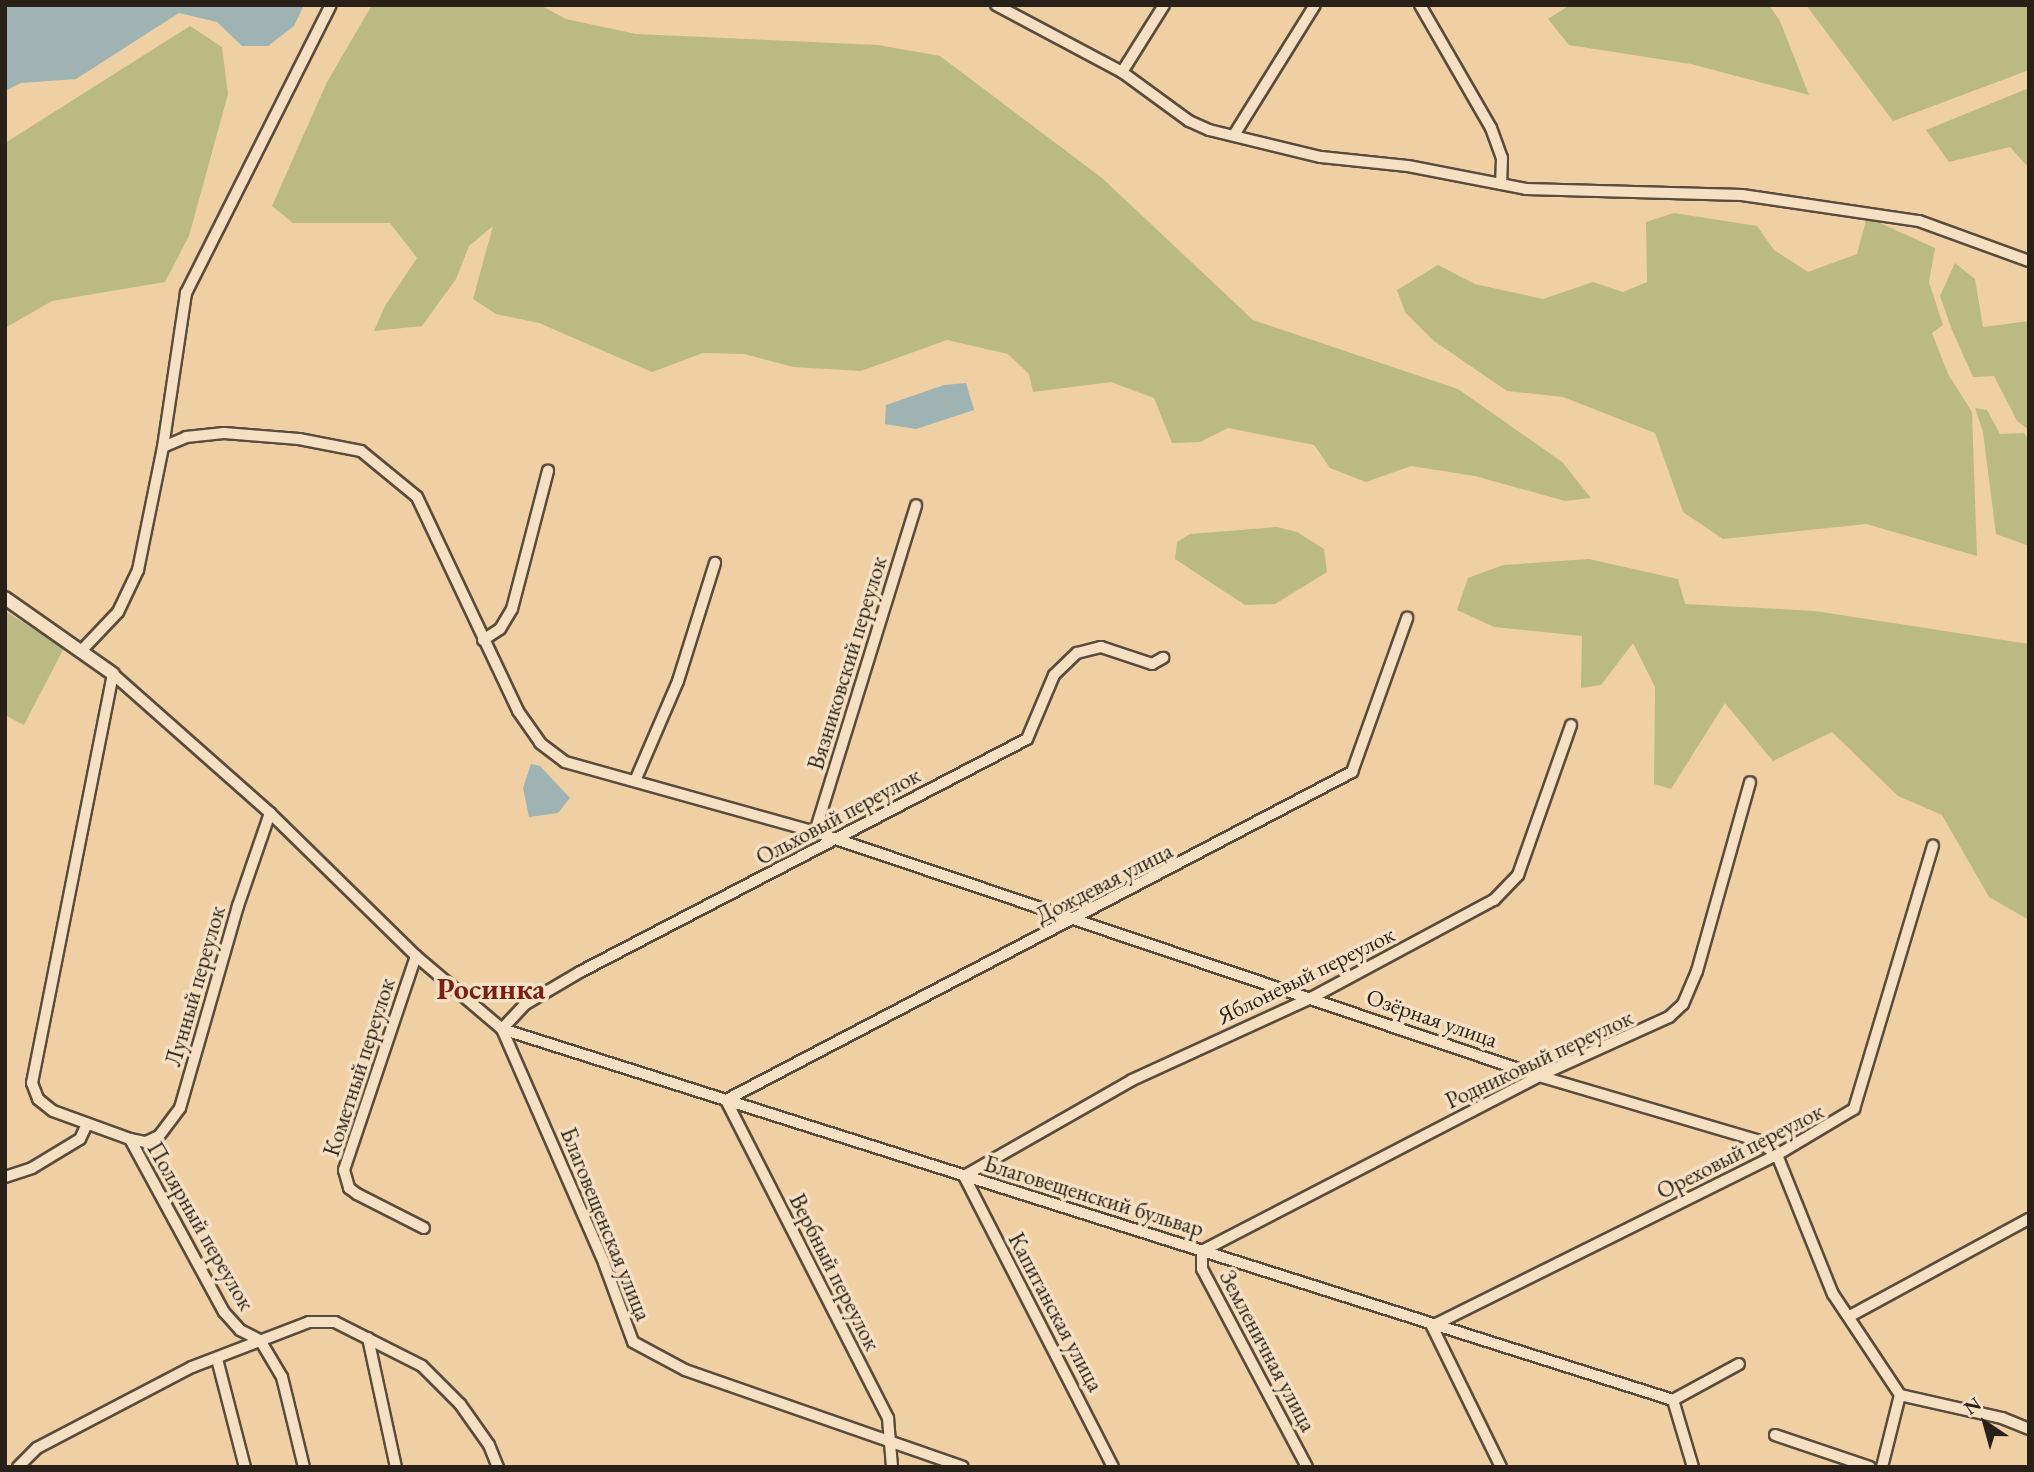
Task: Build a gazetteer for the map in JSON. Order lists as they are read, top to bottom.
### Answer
{
  "streets": {
    "street": [
      "Вязниковский переулок",
      "Ольховый переулок",
      "Дождевая улица",
      "Яблоневый переулок",
      "Лунный переулок",
      "Озёрная улица",
      "Родниковый переулок",
      "Кометный переулок",
      "Ореховый переулок",
      "Благовещенский бульвар",
      "Благовещенская улица",
      "Полярный переулок",
      "Вербный переулок",
      "Капитанская улица",
      "Земленичная улица"
    ]
  },
  "crossings": [
    ["Вязниковский переулок", "Озёрная улица"],
    ["Ольховый переулок", "Озёрная улица"],
    ["Ольховый переулок", "Благовещенский бульвар"],
    ["Ольховый переулок", "Благовещенская улица"],
    ["Дождевая улица", "Озёрная улица"],
    ["Дождевая улица", "Благовещенский бульвар"],
    ["Дождевая улица", "Вербный переулок"],
    ["Яблоневый переулок", "Озёрная улица"],
    ["Яблоневый переулок", "Благовещенский бульвар"],
    ["Яблоневый переулок", "Капитанская улица"],
    ["Лунный переулок", "Полярный переулок"],
    ["Озёрная улица", "Родниковый переулок"],
    ["Озёрная улица", "Ореховый переулок"],
    ["Родниковый переулок", "Благовещенский бульвар"],
    ["Родниковый переулок", "Земленичная улица"],
    ["Ореховый переулок", "Благовещенский бульвар"],
    ["Благовещенский бульвар", "Благовещенская улица"],
    ["Благовещенский бульвар", "Вербный переулок"],
    ["Благовещенский бульвар", "Капитанская улица"],
    ["Благовещенский бульвар", "Земленичная улица"],
    ["Благовещенская улица", "Вербный переулок"]
  ],
  "districts": ["Росинка"],
  "north": "top left"
}
